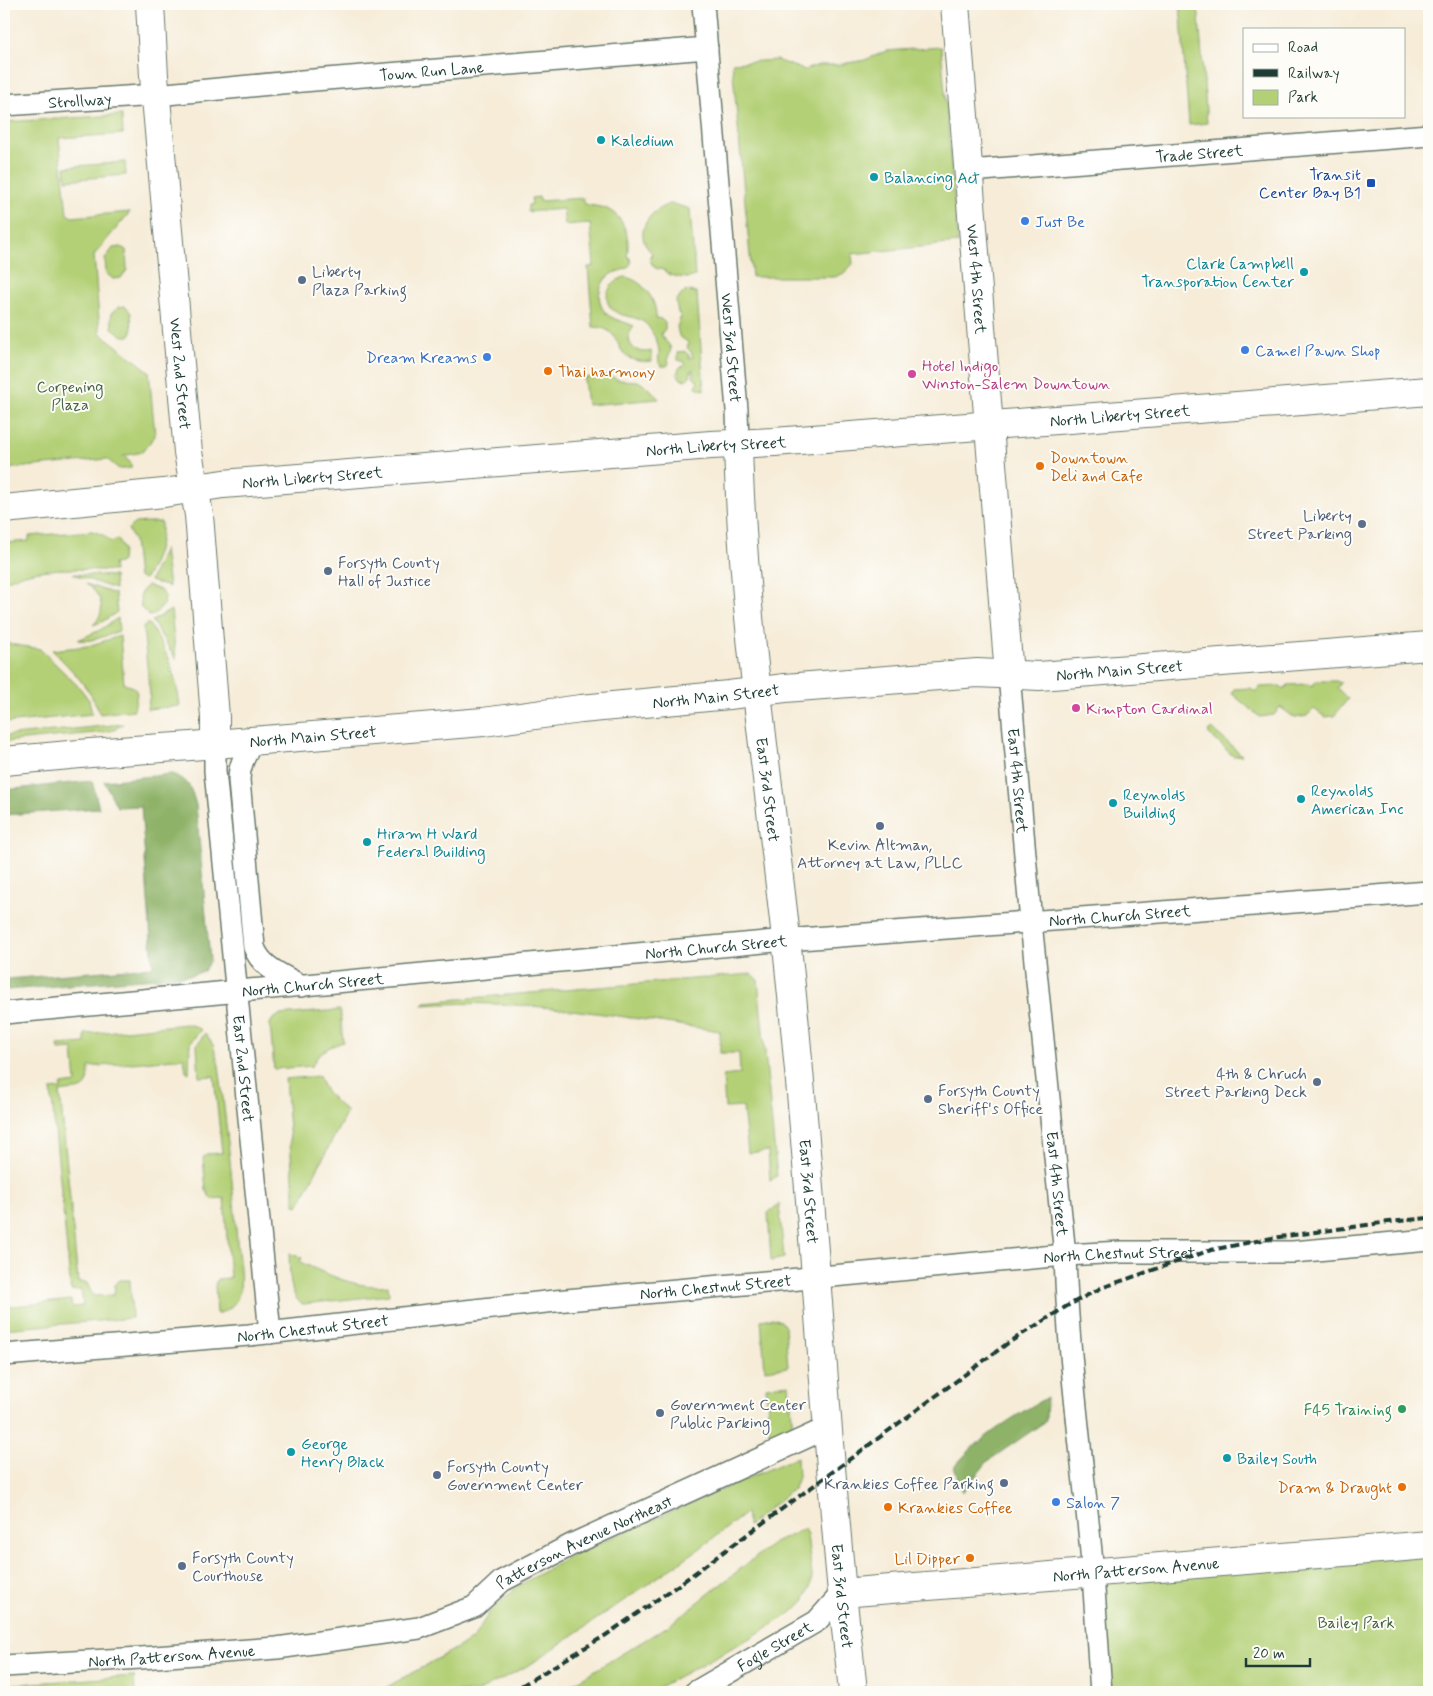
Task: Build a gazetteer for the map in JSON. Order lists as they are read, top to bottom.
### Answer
{
  "streets": {
    "main road": [
      "West 4th Street",
      "West 3rd Street",
      "West 2nd Street",
      "North Liberty Street",
      "North Main Street",
      "East 3rd Street",
      "North Patterson Avenue"
    ],
    "street": [
      "Town Run Lane",
      "Strollway",
      "Trade Street",
      "East 4th Street",
      "North Church Street",
      "East 2nd Street",
      "North Chestnut Street",
      "Patterson Avenue Northeast",
      "Fogle Street"
    ]
  },
  "crossings": [
    ["Town Run Lane", "Strollway"],
    ["Town Run Lane", "West 3rd Street"],
    ["Town Run Lane", "West 2nd Street"],
    ["Strollway", "West 2nd Street"],
    ["Trade Street", "West 4th Street"],
    ["West 4th Street", "North Liberty Street"],
    ["West 4th Street", "North Main Street"],
    ["West 4th Street", "East 4th Street"],
    ["West 3rd Street", "North Liberty Street"],
    ["West 3rd Street", "North Main Street"],
    ["West 3rd Street", "East 3rd Street"],
    ["West 2nd Street", "North Liberty Street"],
    ["West 2nd Street", "North Main Street"],
    ["West 2nd Street", "East 2nd Street"],
    ["North Main Street", "East 4th Street"],
    ["North Main Street", "East 3rd Street"],
    ["North Main Street", "East 2nd Street"],
    ["East 4th Street", "North Church Street"],
    ["East 4th Street", "North Chestnut Street"],
    ["East 4th Street", "North Patterson Avenue"],
    ["East 3rd Street", "North Church Street"],
    ["East 3rd Street", "North Chestnut Street"],
    ["East 3rd Street", "Patterson Avenue Northeast"],
    ["East 3rd Street", "North Patterson Avenue"],
    ["East 3rd Street", "Fogle Street"],
    ["North Church Street", "East 2nd Street"],
    ["East 2nd Street", "North Chestnut Street"],
    ["Patterson Avenue Northeast", "North Patterson Avenue"],
    ["North Patterson Avenue", "Fogle Street"]
  ],
  "parks": ["Corpening Plaza", "Bailey Park"],
  "places": {
    "other": [
      "Kaledium",
      "Balancing Act",
      "Just Be",
      "Clark Campbell Transporation Center",
      "Liberty Plaza Parking",
      "Camel Pawn Shop",
      "Dream Kreams",
      "Thai harmony",
      "Hotel Indigo Winston-Salem Downtown",
      "Downtown Deli and Cafe",
      "Liberty Street Parking",
      "Forsyth County Hall of Justice",
      "Kimpton Cardinal",
      "Reynolds American Inc",
      "Reynolds Building",
      "Kevin Altman, Attorney at Law, PLLC",
      "Hiram H Ward Federal Building",
      "4th & Chruch Street Parking Deck",
      "Forsyth County Sheriff's Office",
      "F45 Training",
      "Government Center Public Parking",
      "George Henry Black",
      "Bailey South",
      "Forsyth County Government Center",
      "Krankies Coffee Parking",
      "Dram & Draught",
      "Salon 7",
      "Krankies Coffee",
      "Lil Dipper",
      "Forsyth County Courthouse"
    ],
    "transit": ["Transit Center Bay B1"]
  },
  "legend": ["Road", "Railway", "Park"],
  "scale_bar": "20 m"
}
